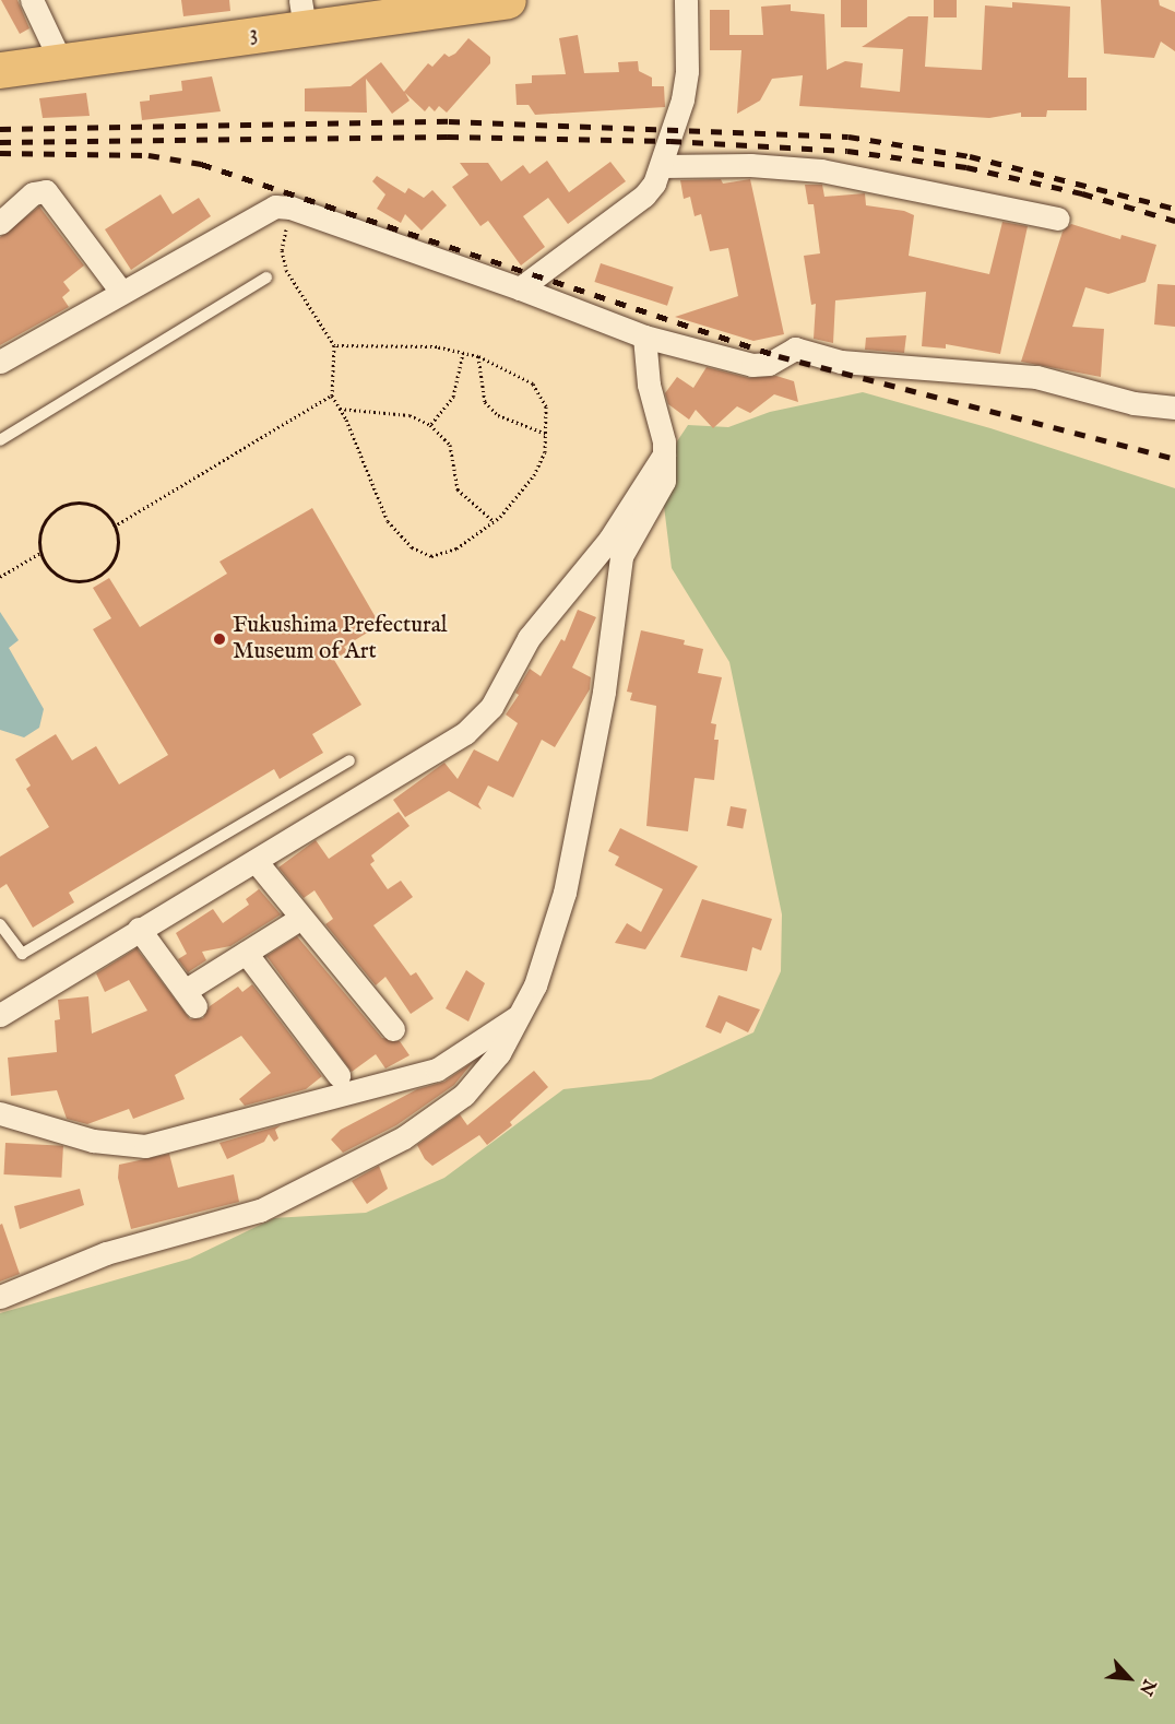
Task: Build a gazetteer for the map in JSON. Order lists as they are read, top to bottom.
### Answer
{
  "streets": {
    "main road": ["3"]
  },
  "places": ["Fukushima Prefectural Museum of Art"],
  "north": "bottom right"
}
